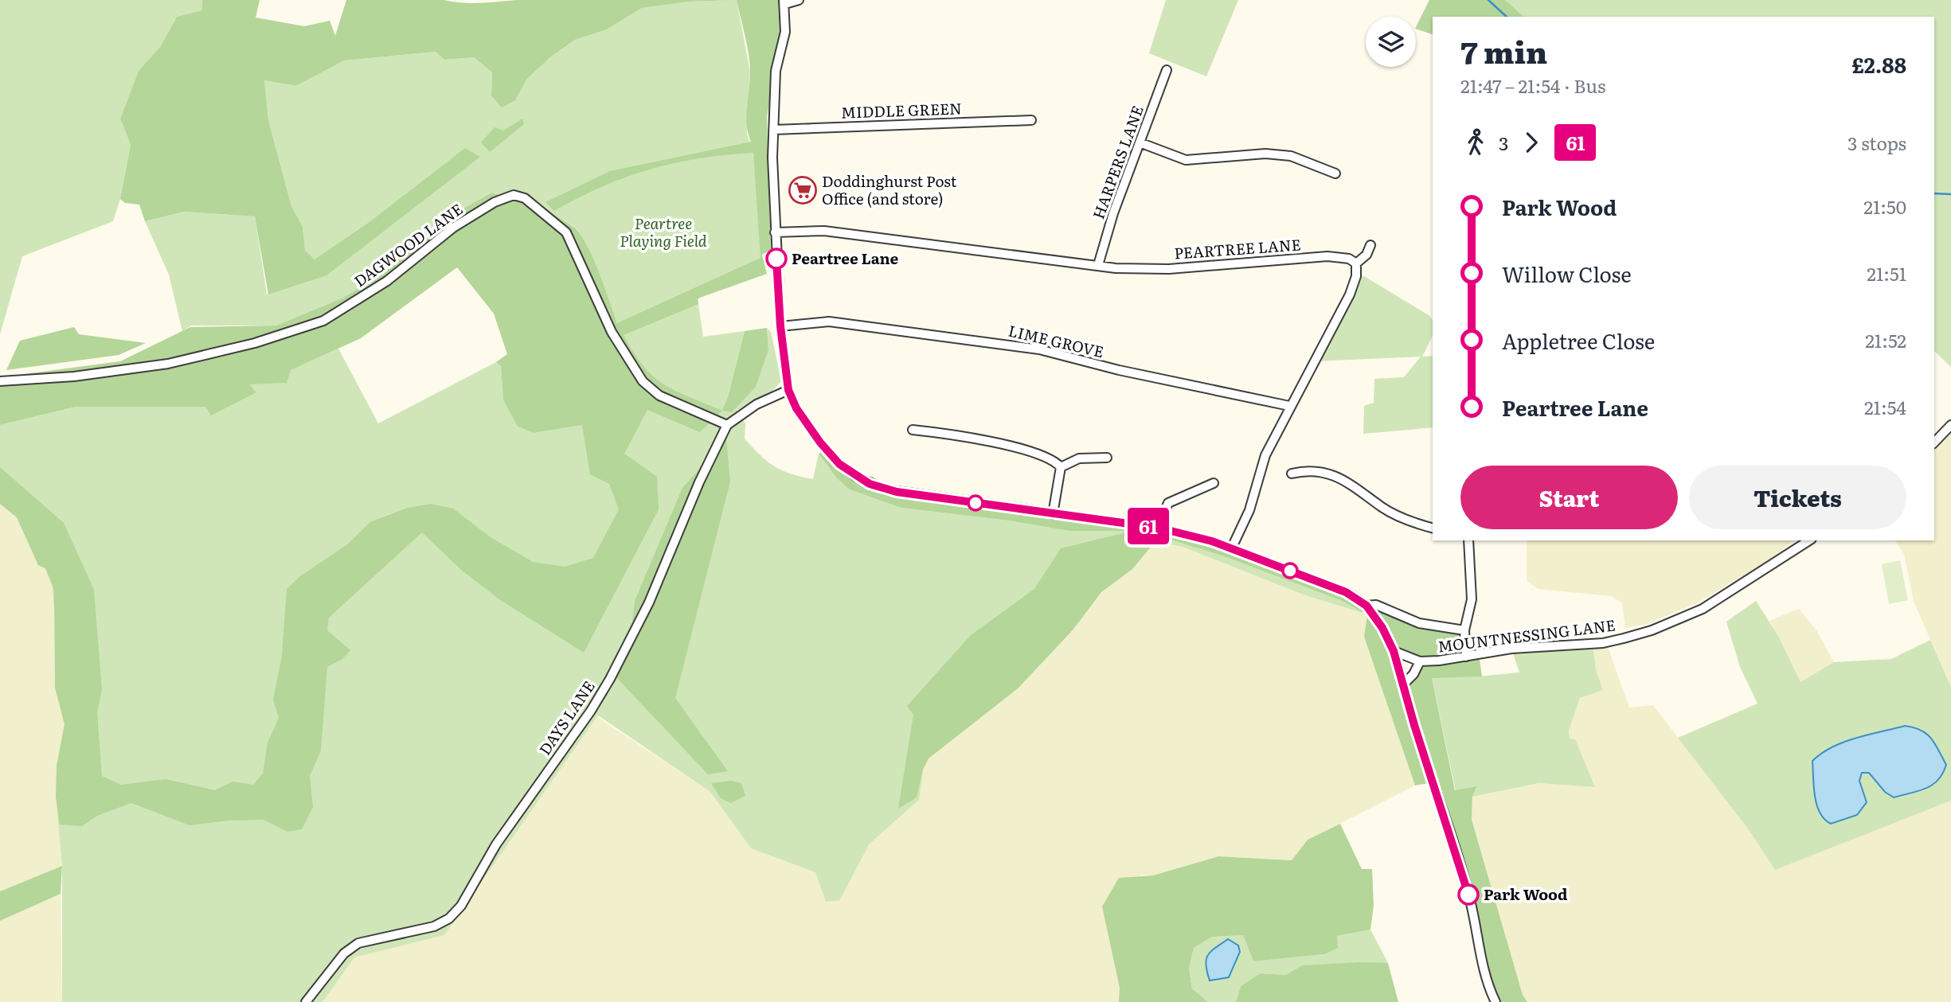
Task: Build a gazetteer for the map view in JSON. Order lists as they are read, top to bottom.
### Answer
{
  "streets": {
    "street": [
      "MIDDLE GREEN",
      "HARPERS LANE",
      "DAGWOOD LANE",
      "PEARTREE LANE",
      "LIME GROVE",
      "MOUNTNESSING LANE",
      "DAYS LANE"
    ]
  },
  "crossings": [
    ["HARPERS LANE", "PEARTREE LANE"],
    ["DAGWOOD LANE", "DAYS LANE"]
  ],
  "parks": ["Peartree Playing Field"],
  "places": {
    "supermarket": ["Doddinghurst Post Office (and store)"],
    "other": ["Peartree Lane", "Park Wood"]
  },
  "lines": ["bus line 61"],
  "page": {
    "on_map": "61",
    "heading": ["7 min", "21:47 – 21:54 · Bus", "£2.88"],
    "legs": ["3", "61", "3 stops"],
    "list": [
      {
        "name": "Park Wood",
        "value": "21:50"
      },
      {
        "name": "Willow Close",
        "value": "21:51"
      },
      {
        "name": "Appletree Close",
        "value": "21:52"
      },
      {
        "name": "Peartree Lane",
        "value": "21:54"
      }
    ],
    "buttons": ["Start", "Tickets"]
  }
}
